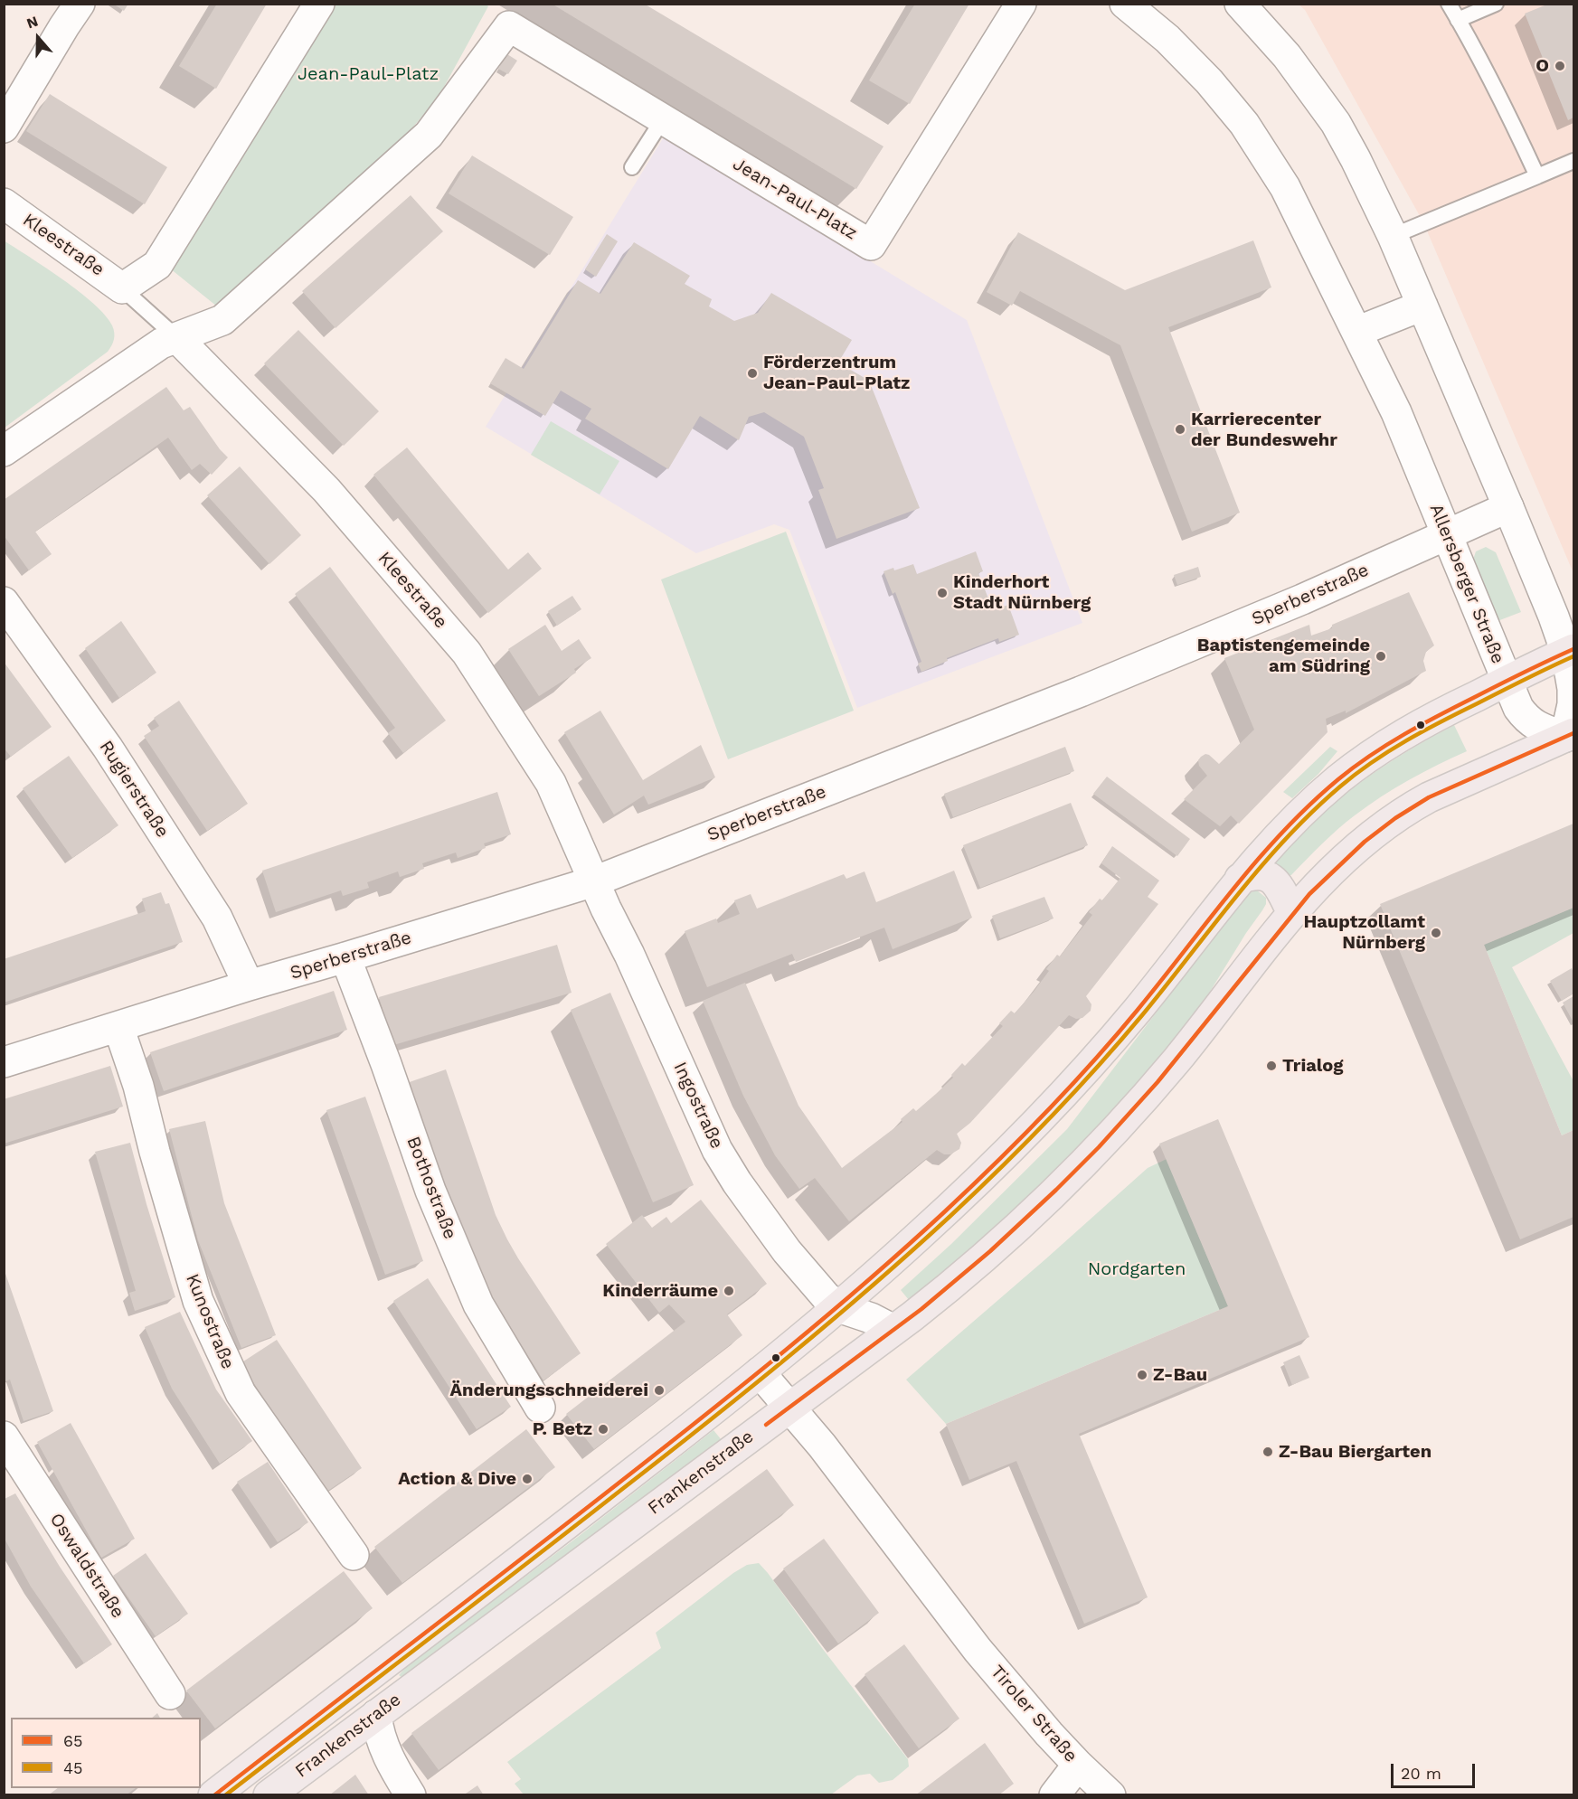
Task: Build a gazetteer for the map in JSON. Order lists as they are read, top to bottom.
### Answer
{
  "streets": {
    "main road": ["Frankenstraße"],
    "street": [
      "Jean-Paul-Platz",
      "Kleestraße",
      "Allersberger Straße",
      "Sperberstraße",
      "Rugierstraße",
      "Ingostraße",
      "Bothostraße",
      "Kunostraße",
      "Oswaldstraße",
      "Tiroler Straße"
    ]
  },
  "crossings": [
    ["Jean-Paul-Platz", "Kleestraße"],
    ["Kleestraße", "Sperberstraße"],
    ["Kleestraße", "Ingostraße"],
    ["Allersberger Straße", "Sperberstraße"],
    ["Allersberger Straße", "Frankenstraße"],
    ["Sperberstraße", "Rugierstraße"],
    ["Sperberstraße", "Ingostraße"],
    ["Sperberstraße", "Bothostraße"],
    ["Sperberstraße", "Kunostraße"],
    ["Ingostraße", "Frankenstraße"],
    ["Frankenstraße", "Tiroler Straße"]
  ],
  "parks": ["Jean-Paul-Platz", "Nordgarten"],
  "places": [
    "O",
    "Förderzentrum Jean-Paul-Platz",
    "Karrierecenter der Bundeswehr",
    "Kinderhort Stadt Nürnberg",
    "Baptistengemeinde am Südring",
    "Hauptzollamt Nürnberg",
    "Trialog",
    "Kinderräume",
    "Z-Bau",
    "Änderungsschneiderei",
    "P. Betz",
    "Z-Bau Biergarten",
    "Action & Dive"
  ],
  "lines": ["transit line 65", "transit line 45"],
  "legend": ["65", "45"],
  "scale_bar": "20 m",
  "north": "top"
}
